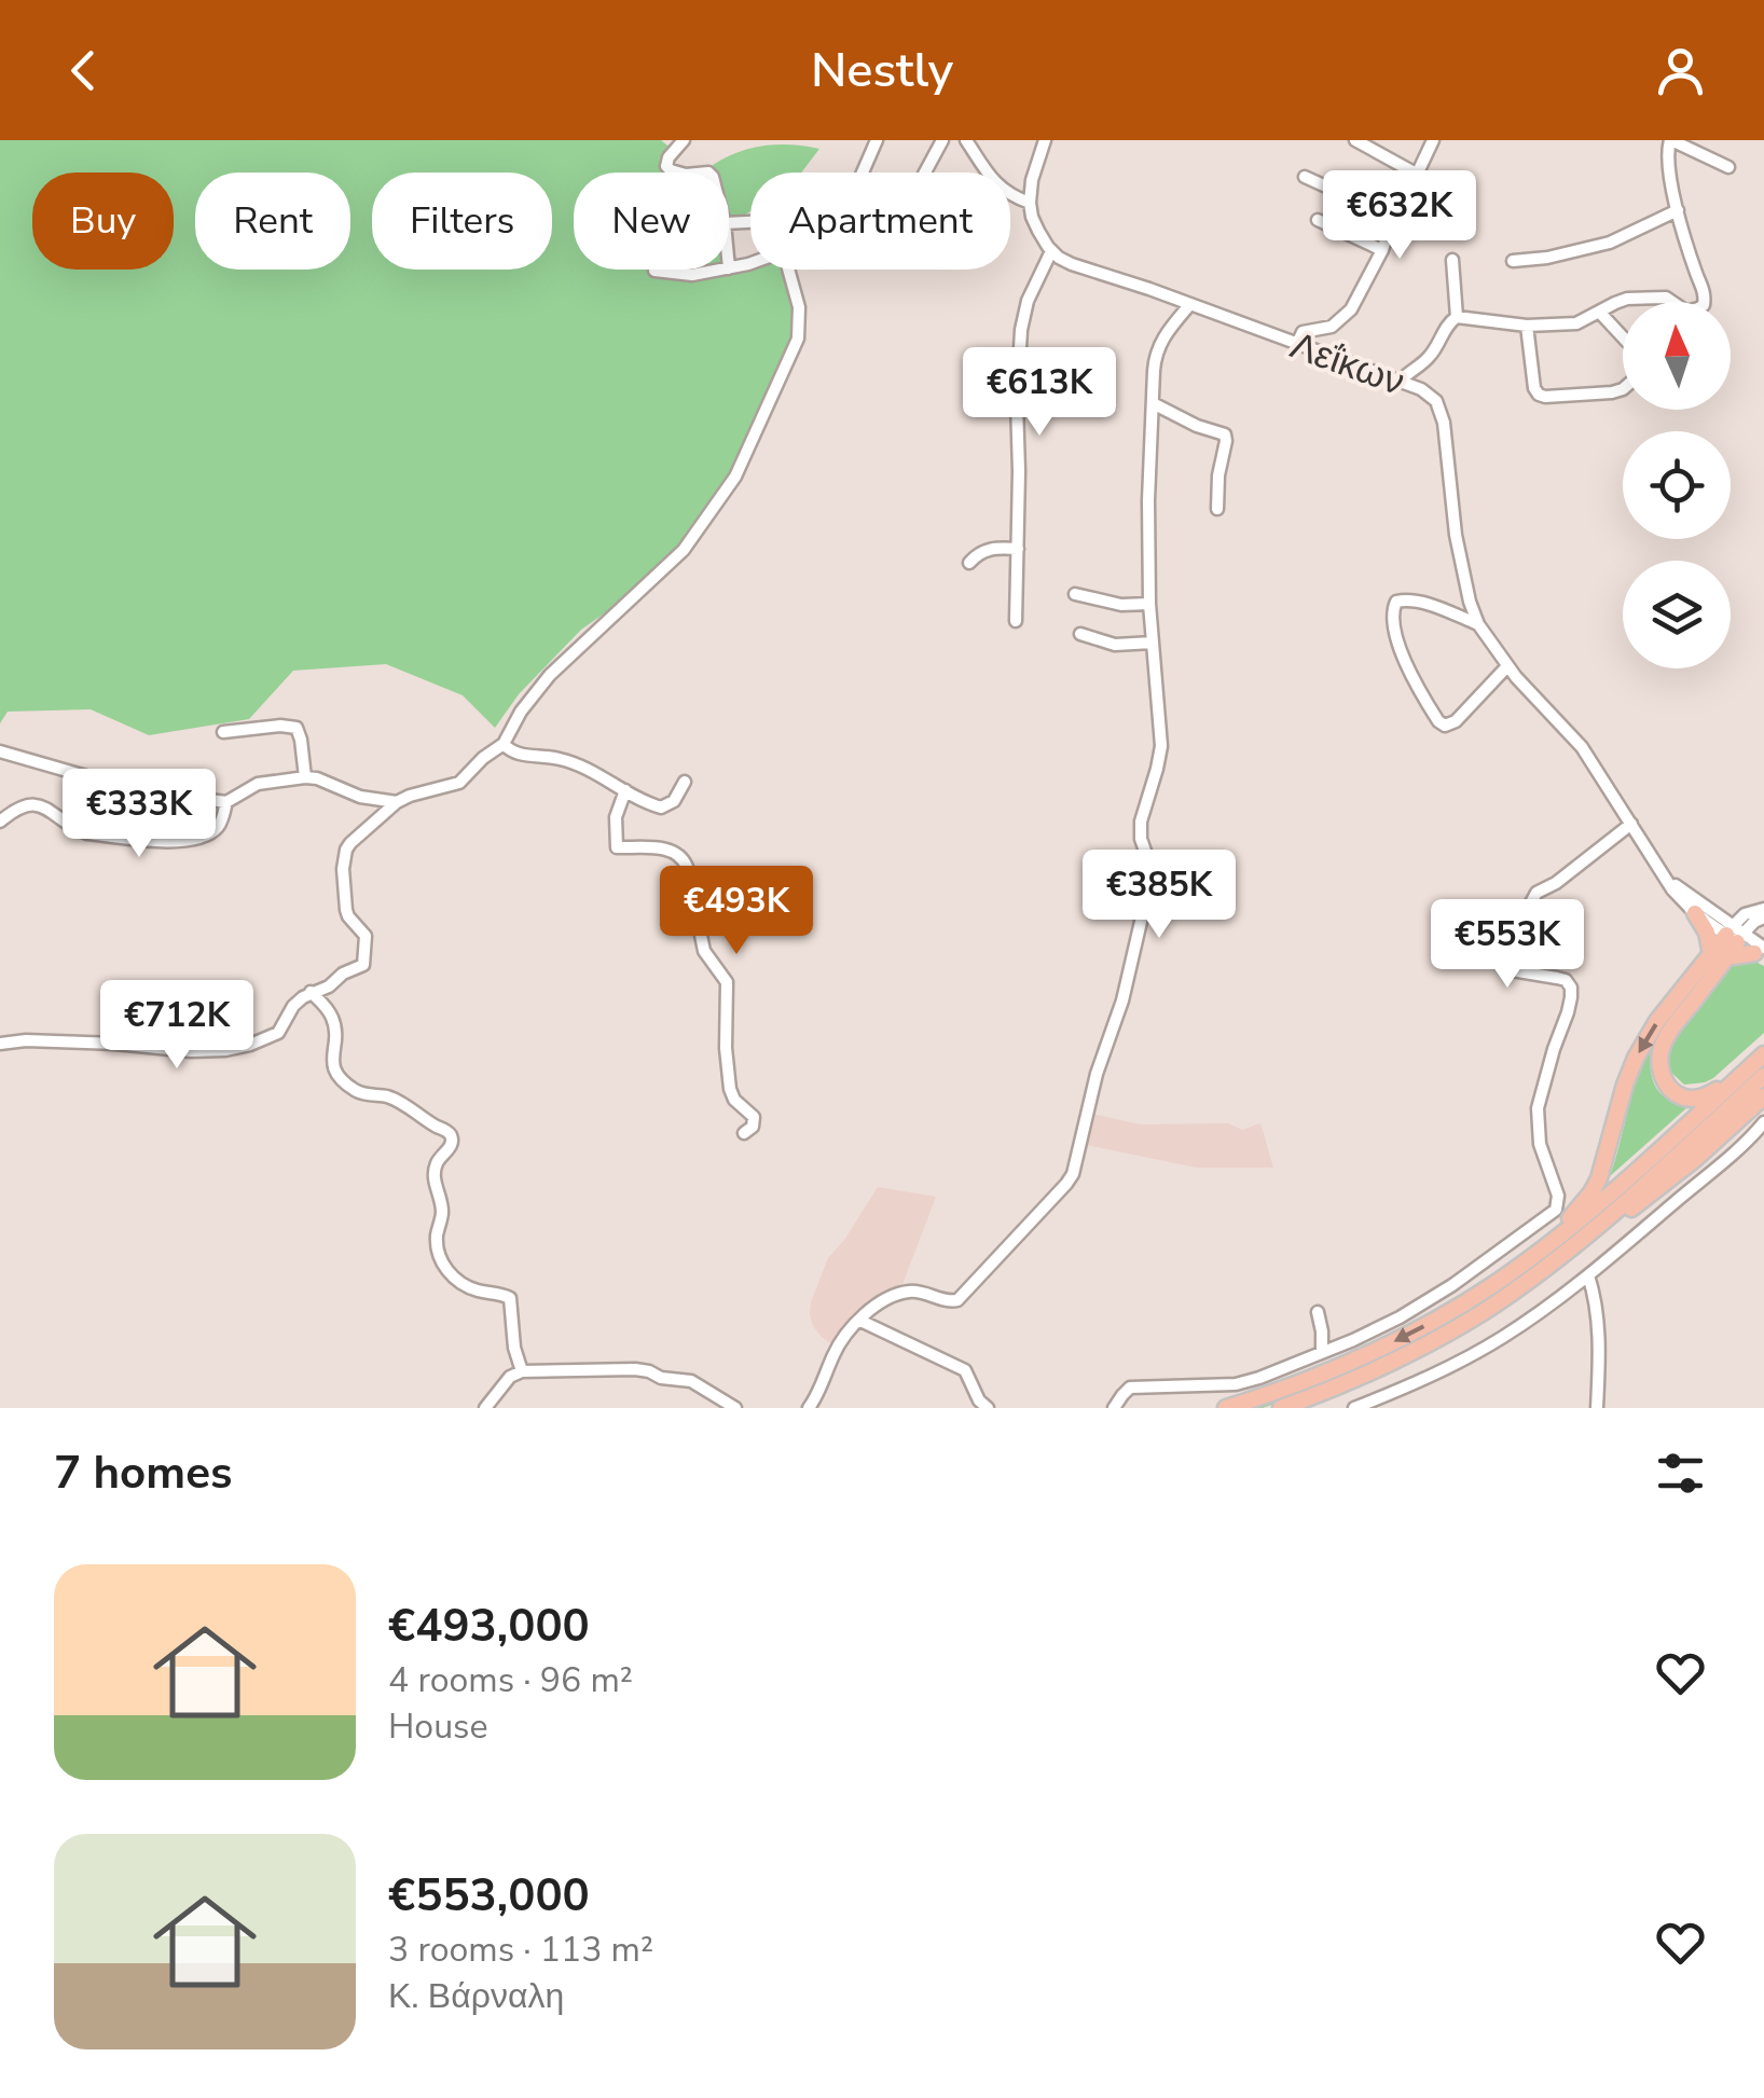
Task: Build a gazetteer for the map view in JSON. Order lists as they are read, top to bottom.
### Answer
{
  "streets": {
    "street": ["Λεΐκων"]
  },
  "north": "top",
  "page": {
    "header": "Nestly",
    "price": [
      "€632K",
      "€613K",
      "€333K",
      "€385K",
      "€493K",
      "€553K",
      "€712K"
    ],
    "chip": [
      "Buy",
      "Rent",
      "Filters",
      "New",
      "Apartment"
    ],
    "heading": "7 homes",
    "list": [
      {
        "name": "€493,000",
        "note": "4 rooms · 96 m² · House"
      },
      {
        "name": "€553,000",
        "note": "3 rooms · 113 m² · Κ. Βάρναλη"
      }
    ]
  }
}
